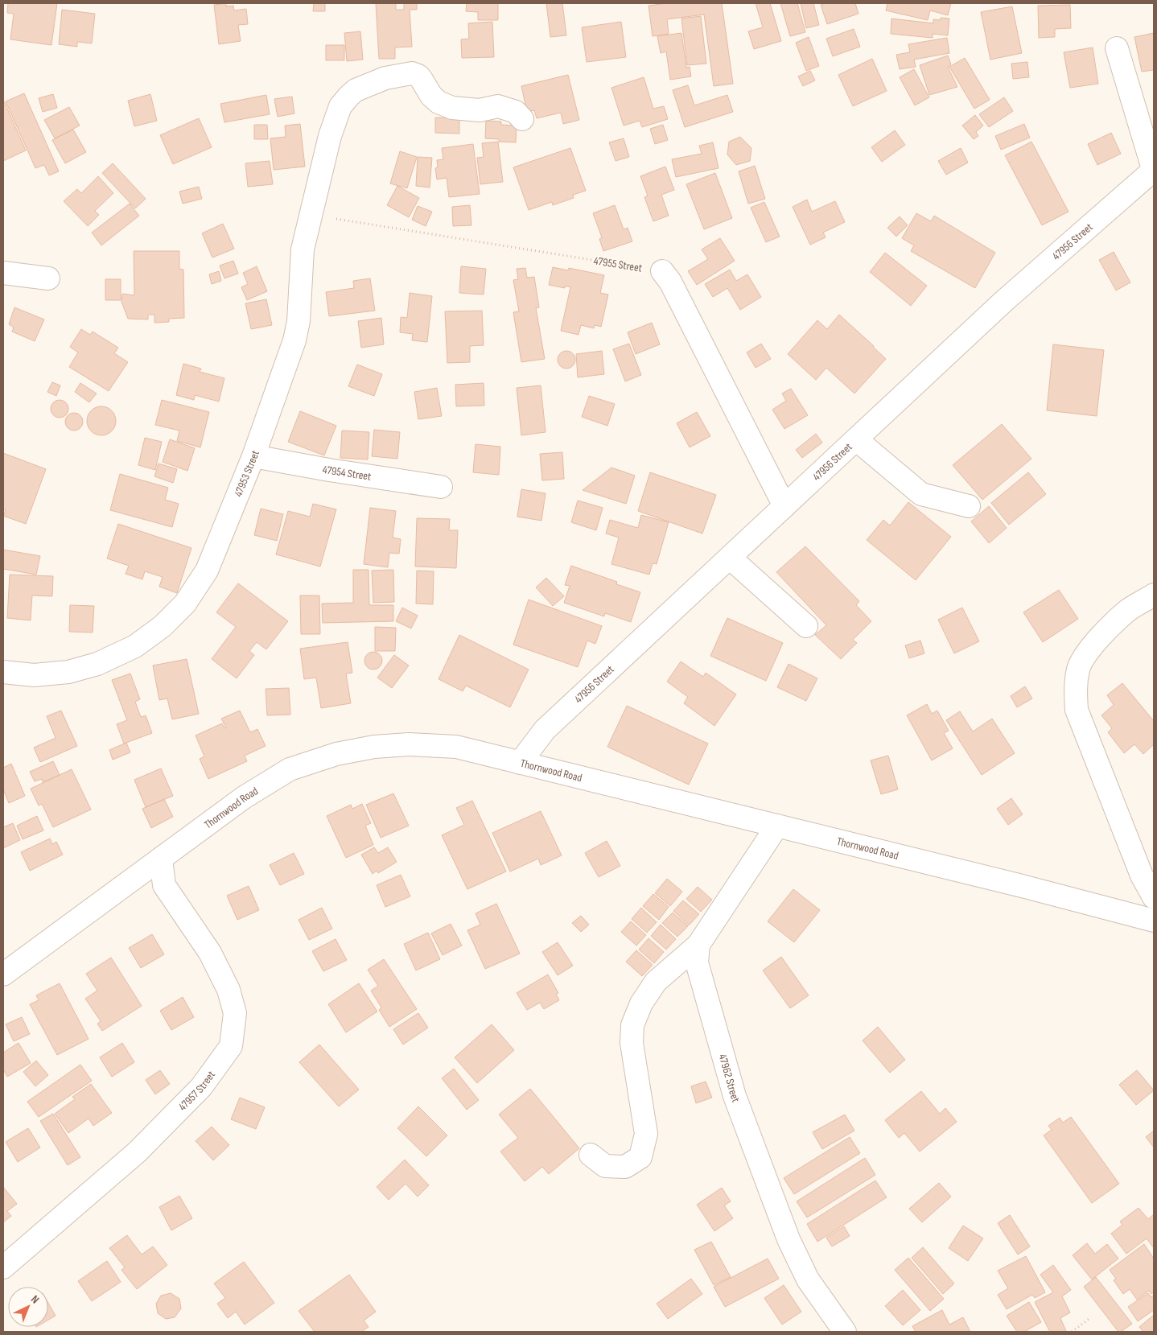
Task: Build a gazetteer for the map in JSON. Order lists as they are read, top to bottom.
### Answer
{
  "streets": {
    "street": [
      "47956 Street",
      "47953 Street",
      "47954 Street",
      "Thornwood Road",
      "47962 Street",
      "47957 Street"
    ],
    "path": ["47955 Street"]
  },
  "crossings": [
    ["47956 Street", "Thornwood Road"],
    ["47955 Street", "47953 Street"],
    ["47953 Street", "47954 Street"],
    ["Thornwood Road", "47957 Street"]
  ],
  "north": "top right"
}
